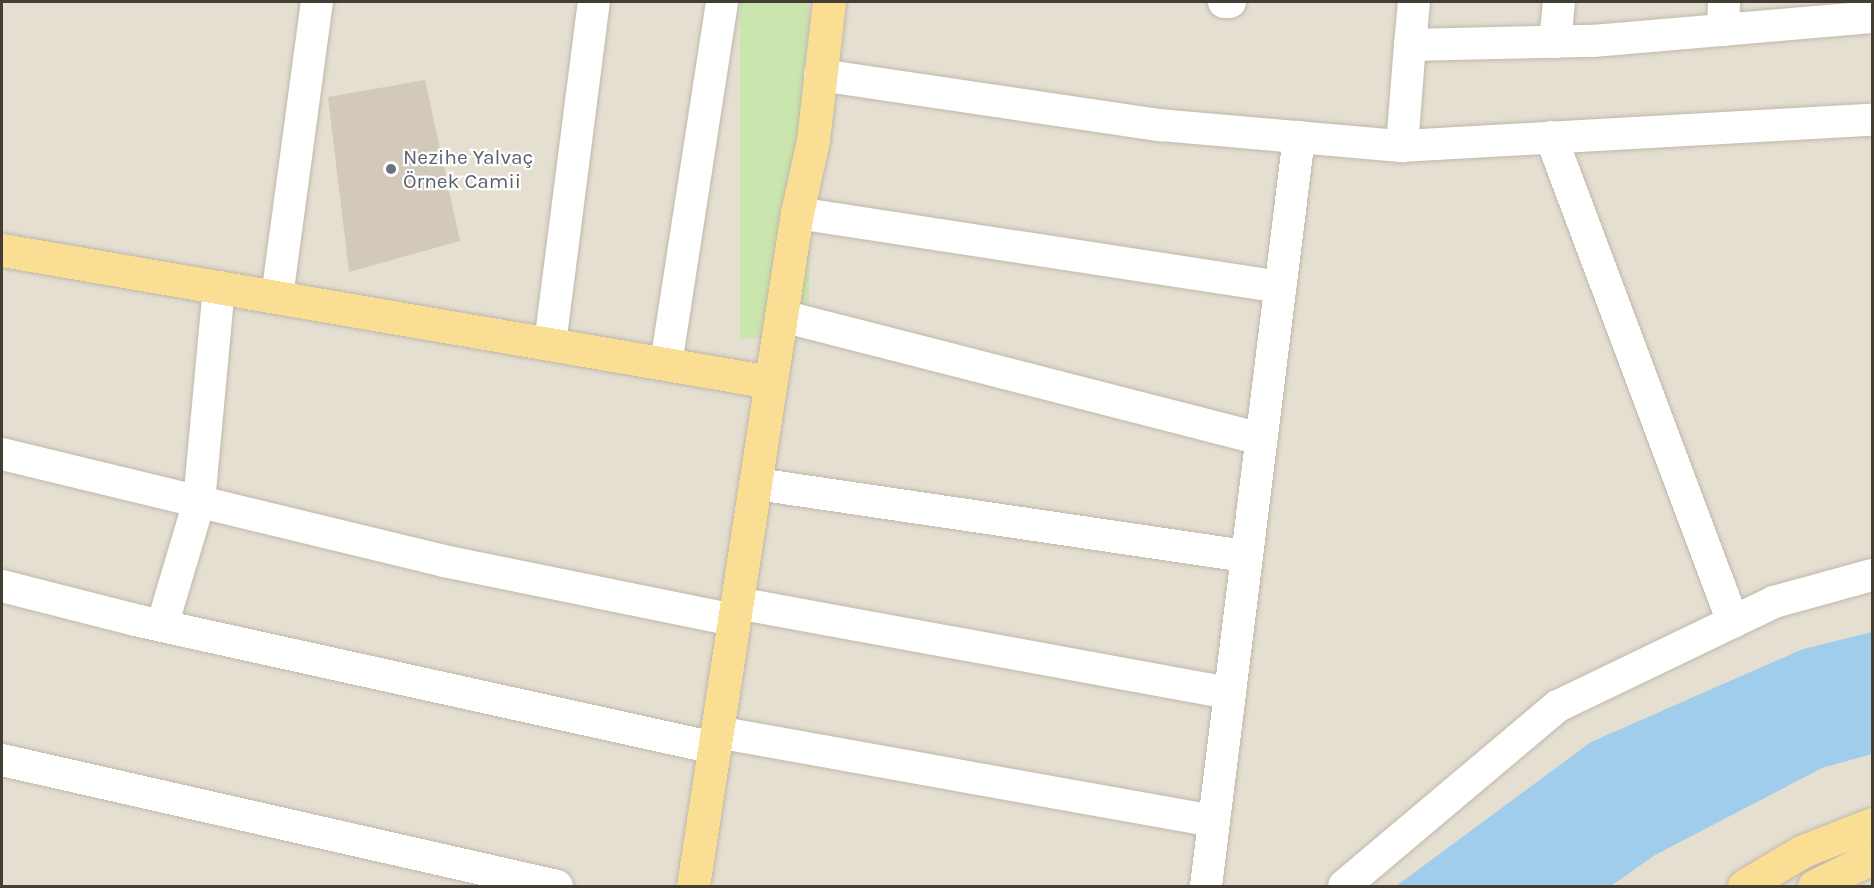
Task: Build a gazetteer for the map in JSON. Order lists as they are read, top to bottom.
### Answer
{
  "places": ["Nezihe Yalvaç Örnek Camii"]
}
